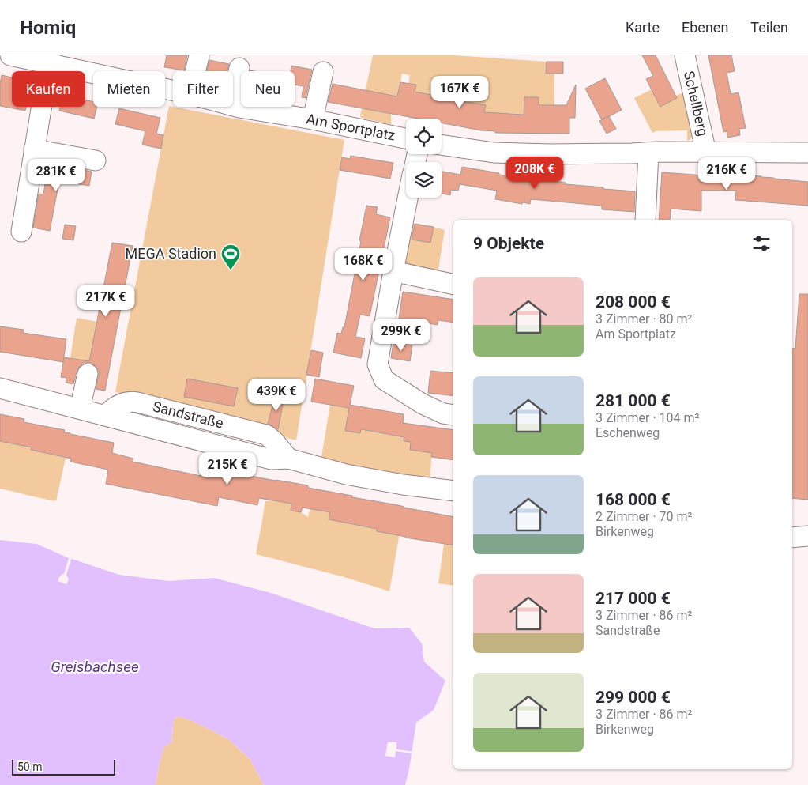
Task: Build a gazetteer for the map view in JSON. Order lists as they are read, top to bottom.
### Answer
{
  "streets": {
    "street": ["Schellberg", "Am Sportplatz", "Sandstraße"]
  },
  "water": ["Greisbachsee"],
  "places": {
    "sports": ["MEGA Stadion"]
  },
  "scale_bar": "50 m",
  "page": {
    "header": "Homiq",
    "nav": ["Karte", "Ebenen", "Teilen"],
    "chip": [
      "Kaufen",
      "Mieten",
      "Filter",
      "Neu"
    ],
    "price": [
      "167K €",
      "208K €",
      "216K €",
      "281K €",
      "168K €",
      "217K €",
      "299K €",
      "439K €",
      "215K €"
    ],
    "heading": "9 Objekte",
    "list": [
      {
        "name": "208 000 €",
        "note": "3 Zimmer · 80 m² · Am Sportplatz"
      },
      {
        "name": "281 000 €",
        "note": "3 Zimmer · 104 m² · Eschenweg"
      },
      {
        "name": "168 000 €",
        "note": "2 Zimmer · 70 m² · Birkenweg"
      },
      {
        "name": "217 000 €",
        "note": "3 Zimmer · 86 m² · Sandstraße"
      },
      {
        "name": "299 000 €",
        "note": "3 Zimmer · 86 m² · Birkenweg"
      }
    ],
    "scale": "50 m"
  }
}
